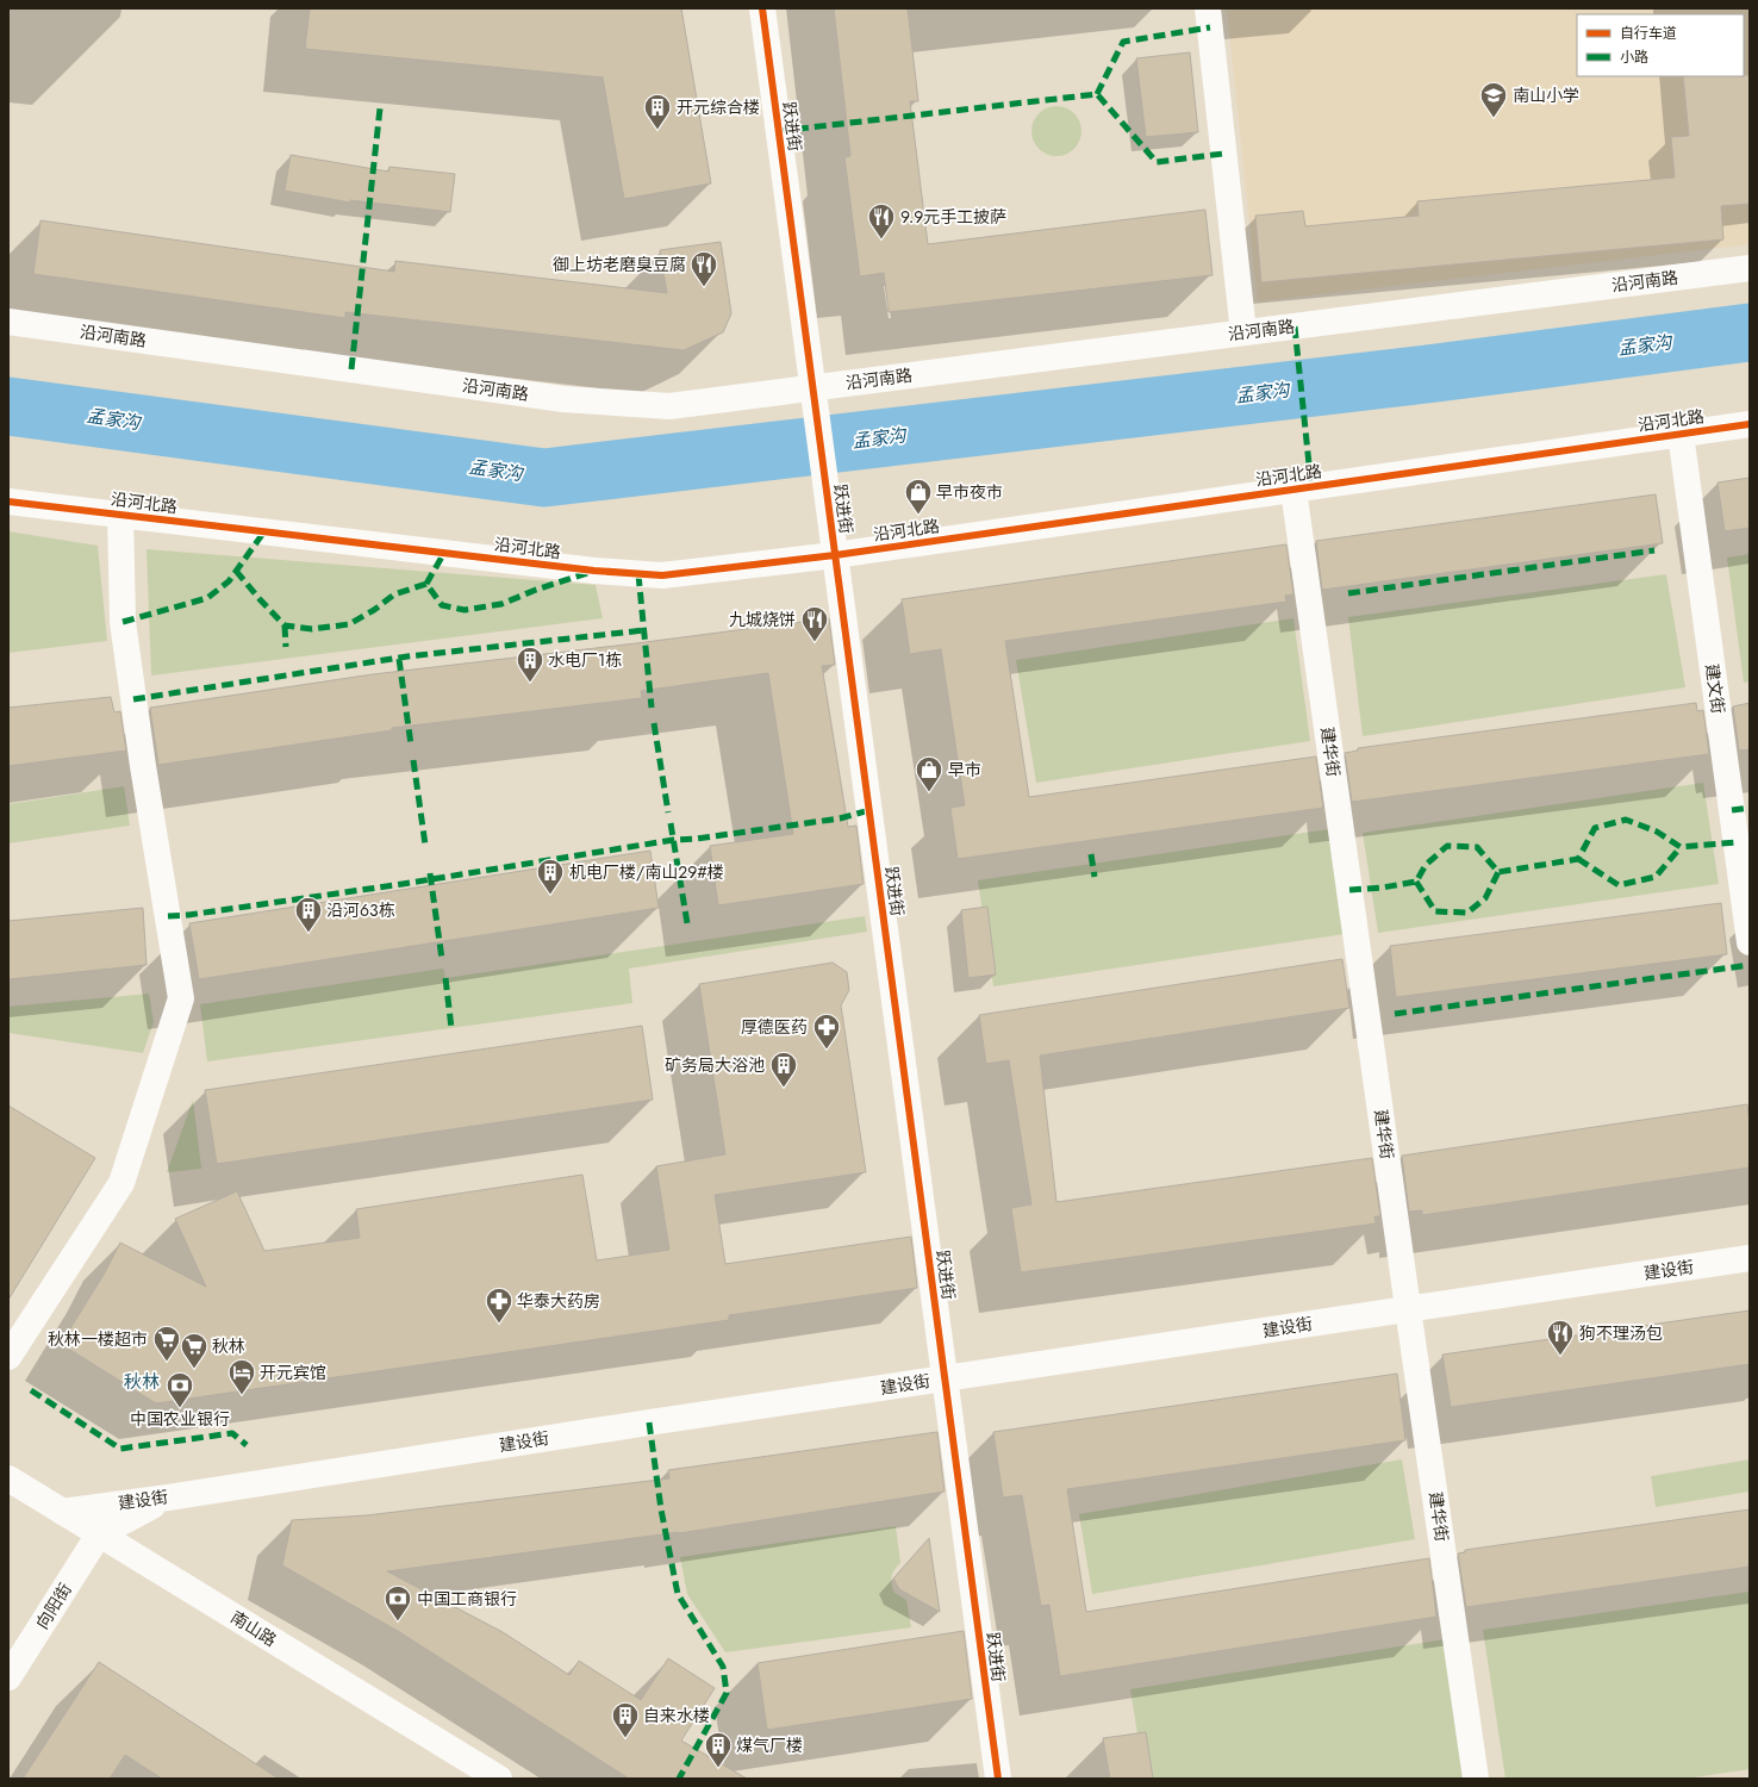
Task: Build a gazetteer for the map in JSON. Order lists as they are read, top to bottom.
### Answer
{
  "streets": {
    "street": [
      "跃进街",
      "沿河南路",
      "沿河北路",
      "建文街",
      "建华街",
      "建设街",
      "向阳街",
      "南山路"
    ]
  },
  "crossings": [
    ["跃进街", "沿河南路"],
    ["跃进街", "沿河北路"],
    ["跃进街", "建设街"],
    ["沿河北路", "建文街"],
    ["沿河北路", "建华街"],
    ["建华街", "建设街"],
    ["建设街", "南山路"],
    ["向阳街", "南山路"]
  ],
  "districts": ["秋林"],
  "water": ["孟家沟"],
  "places": {
    "school or university": ["南山小学"],
    "building": [
      "开元综合楼",
      "水电厂1栋",
      "机电厂楼/南山29#楼",
      "沿河63栋",
      "矿务局大浴池",
      "自来水楼",
      "煤气厂楼"
    ],
    "restaurant": [
      "9.9元手工披萨",
      "御上坊老磨臭豆腐",
      "九城烧饼",
      "狗不理汤包"
    ],
    "shop": ["早市夜市", "早市"],
    "pharmacy": ["厚德医药", "华泰大药房"],
    "supermarket": ["秋林一楼超市", "秋林"],
    "hotel": ["开元宾馆"],
    "bank": ["中国农业银行", "中国工商银行"]
  },
  "legend": ["自行车道", "小路"]
}
